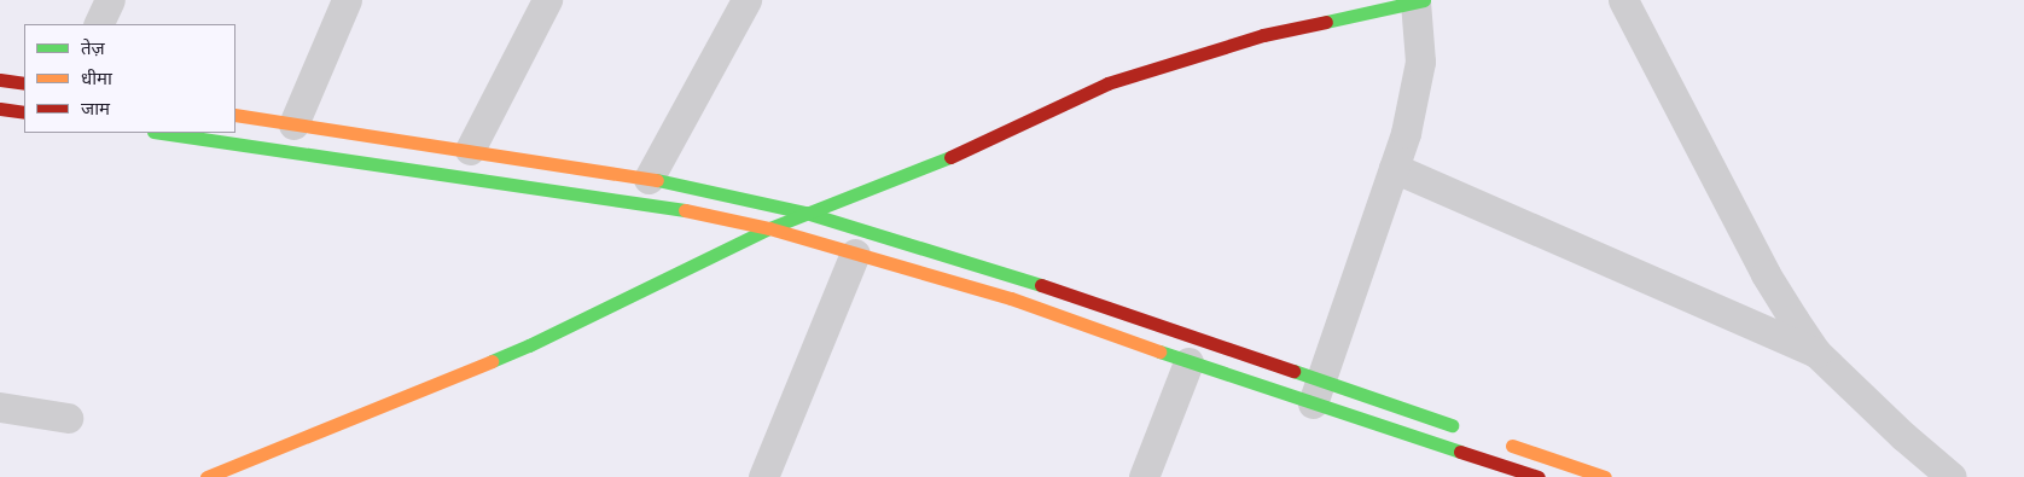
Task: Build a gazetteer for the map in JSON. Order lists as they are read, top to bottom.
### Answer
{
  "legend": ["तेज़", "धीमा", "जाम"]
}
